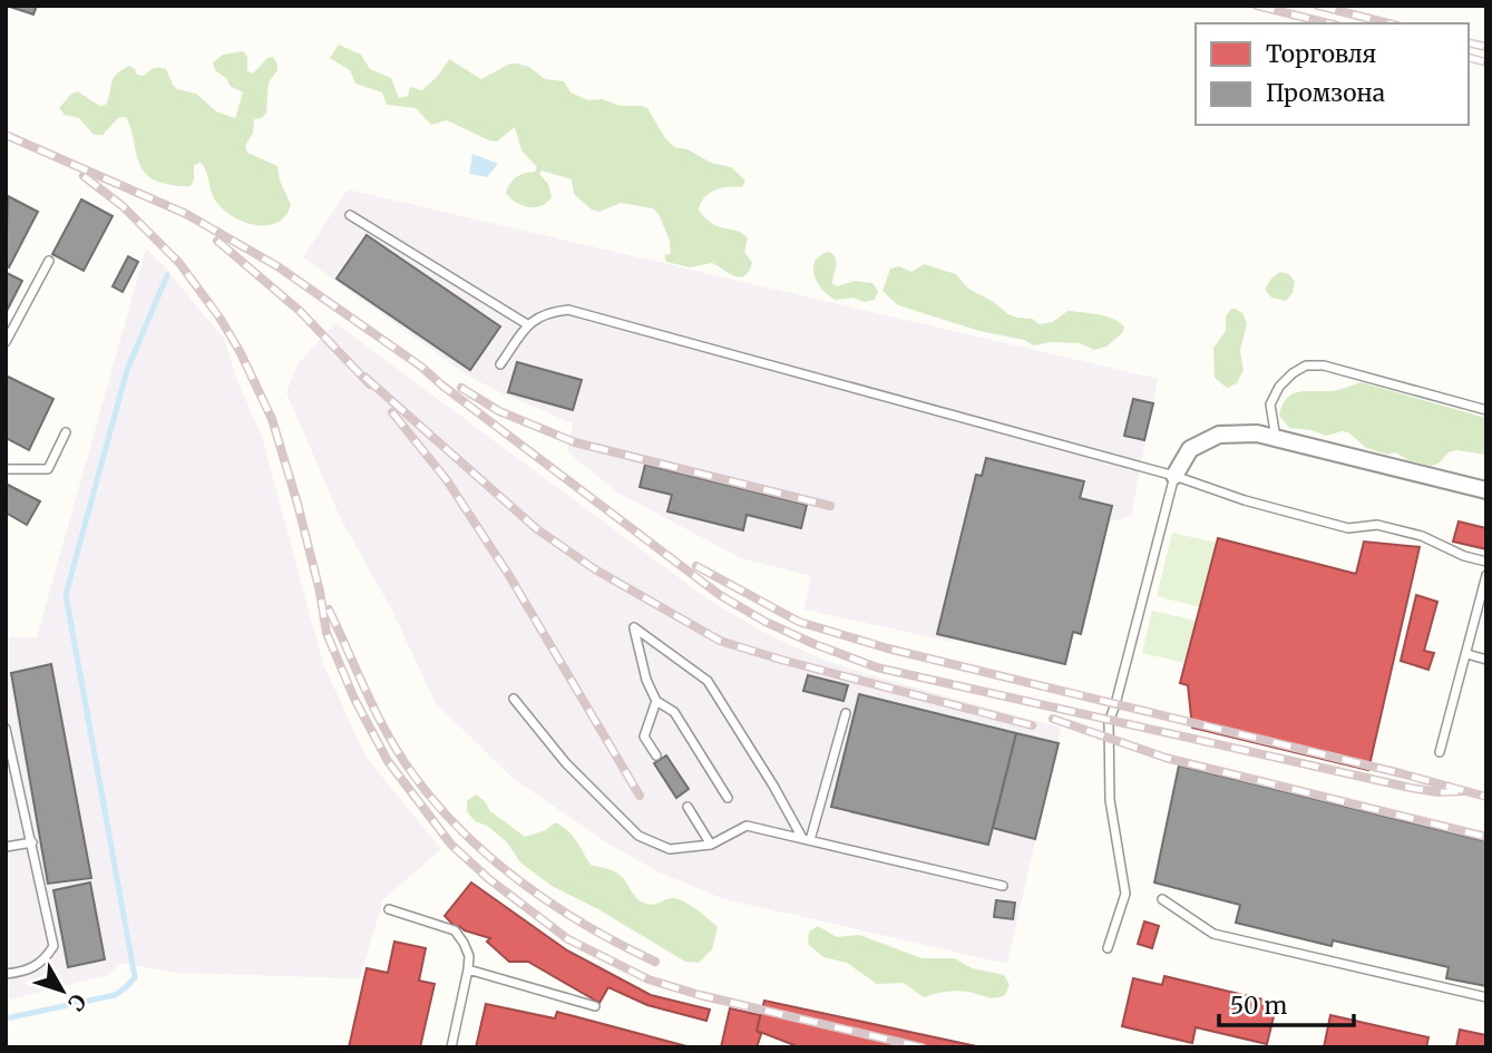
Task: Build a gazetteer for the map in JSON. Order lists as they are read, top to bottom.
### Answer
{
  "legend": ["Торговля", "Промзона"],
  "scale_bar": "50 m",
  "north": "bottom right"
}
